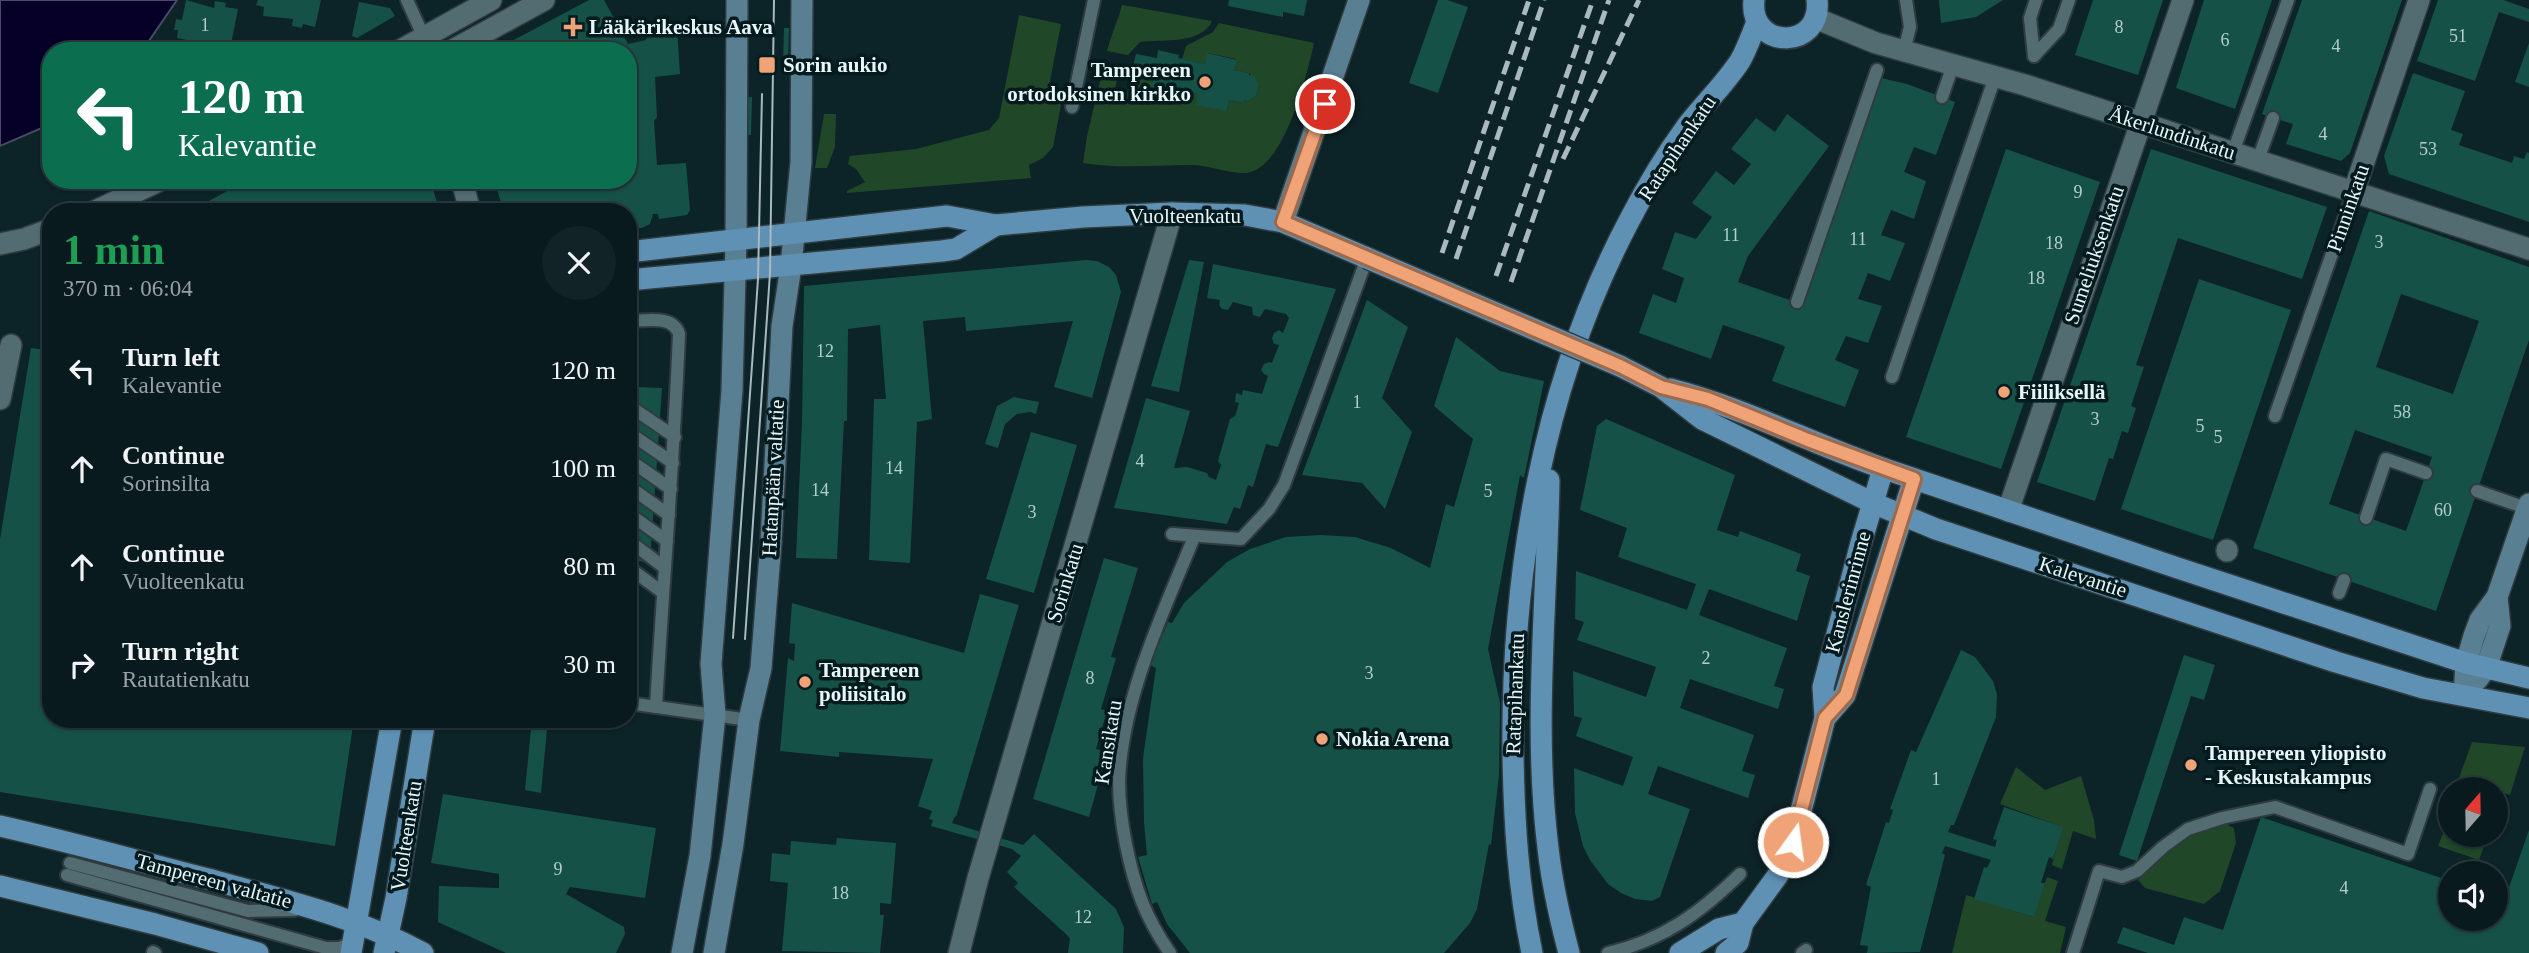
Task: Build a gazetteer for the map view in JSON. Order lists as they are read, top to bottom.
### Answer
{
  "streets": {
    "main road": [
      "Ratapihankatu",
      "Vuolteenkatu",
      "Hatanpään valtatie",
      "Kalevantie",
      "Kanslerinrinne",
      "Tampereen valtatie"
    ],
    "street": [
      "Åkerlundinkatu",
      "Pinninkatu",
      "Sumeliuksenkatu",
      "Sorinkatu"
    ],
    "lane": ["Kansikatu"]
  },
  "crossings": [
    ["Åkerlundinkatu", "Ratapihankatu"],
    ["Åkerlundinkatu", "Pinninkatu"],
    ["Åkerlundinkatu", "Sumeliuksenkatu"],
    ["Vuolteenkatu", "Hatanpään valtatie"],
    ["Vuolteenkatu", "Kalevantie"],
    ["Vuolteenkatu", "Sorinkatu"],
    ["Vuolteenkatu", "Tampereen valtatie"],
    ["Sumeliuksenkatu", "Kalevantie"],
    ["Kalevantie", "Kanslerinrinne"]
  ],
  "places": {
    "health": ["Lääkärikeskus Aava"],
    "transit": ["Sorin aukio"],
    "other": [
      "Tampereen ortodoksinen kirkko",
      "Fiiliksellä",
      "Tampereen poliisitalo",
      "Nokia Arena",
      "Tampereen yliopisto - Keskustakampus"
    ]
  },
  "house_numbers": [
    "1",
    "8",
    "51",
    "6",
    "4",
    "4",
    "53",
    "9",
    "11",
    "11",
    "3",
    "18",
    "18",
    "12",
    "1",
    "58",
    "3",
    "5",
    "5",
    "4",
    "14",
    "14",
    "5",
    "60",
    "3",
    "2",
    "3",
    "8",
    "1",
    "9",
    "4",
    "18",
    "12"
  ],
  "north": "top",
  "page": {
    "turn": ["120 m", "Kalevantie"],
    "heading": ["1 min", "370 m · 06:04"],
    "list": [
      {
        "name": "Turn left",
        "note": "Kalevantie",
        "value": "120 m"
      },
      {
        "name": "Continue",
        "note": "Sorinsilta",
        "value": "100 m"
      },
      {
        "name": "Continue",
        "note": "Vuolteenkatu",
        "value": "80 m"
      },
      {
        "name": "Turn right",
        "note": "Rautatienkatu",
        "value": "30 m"
      }
    ]
  }
}
